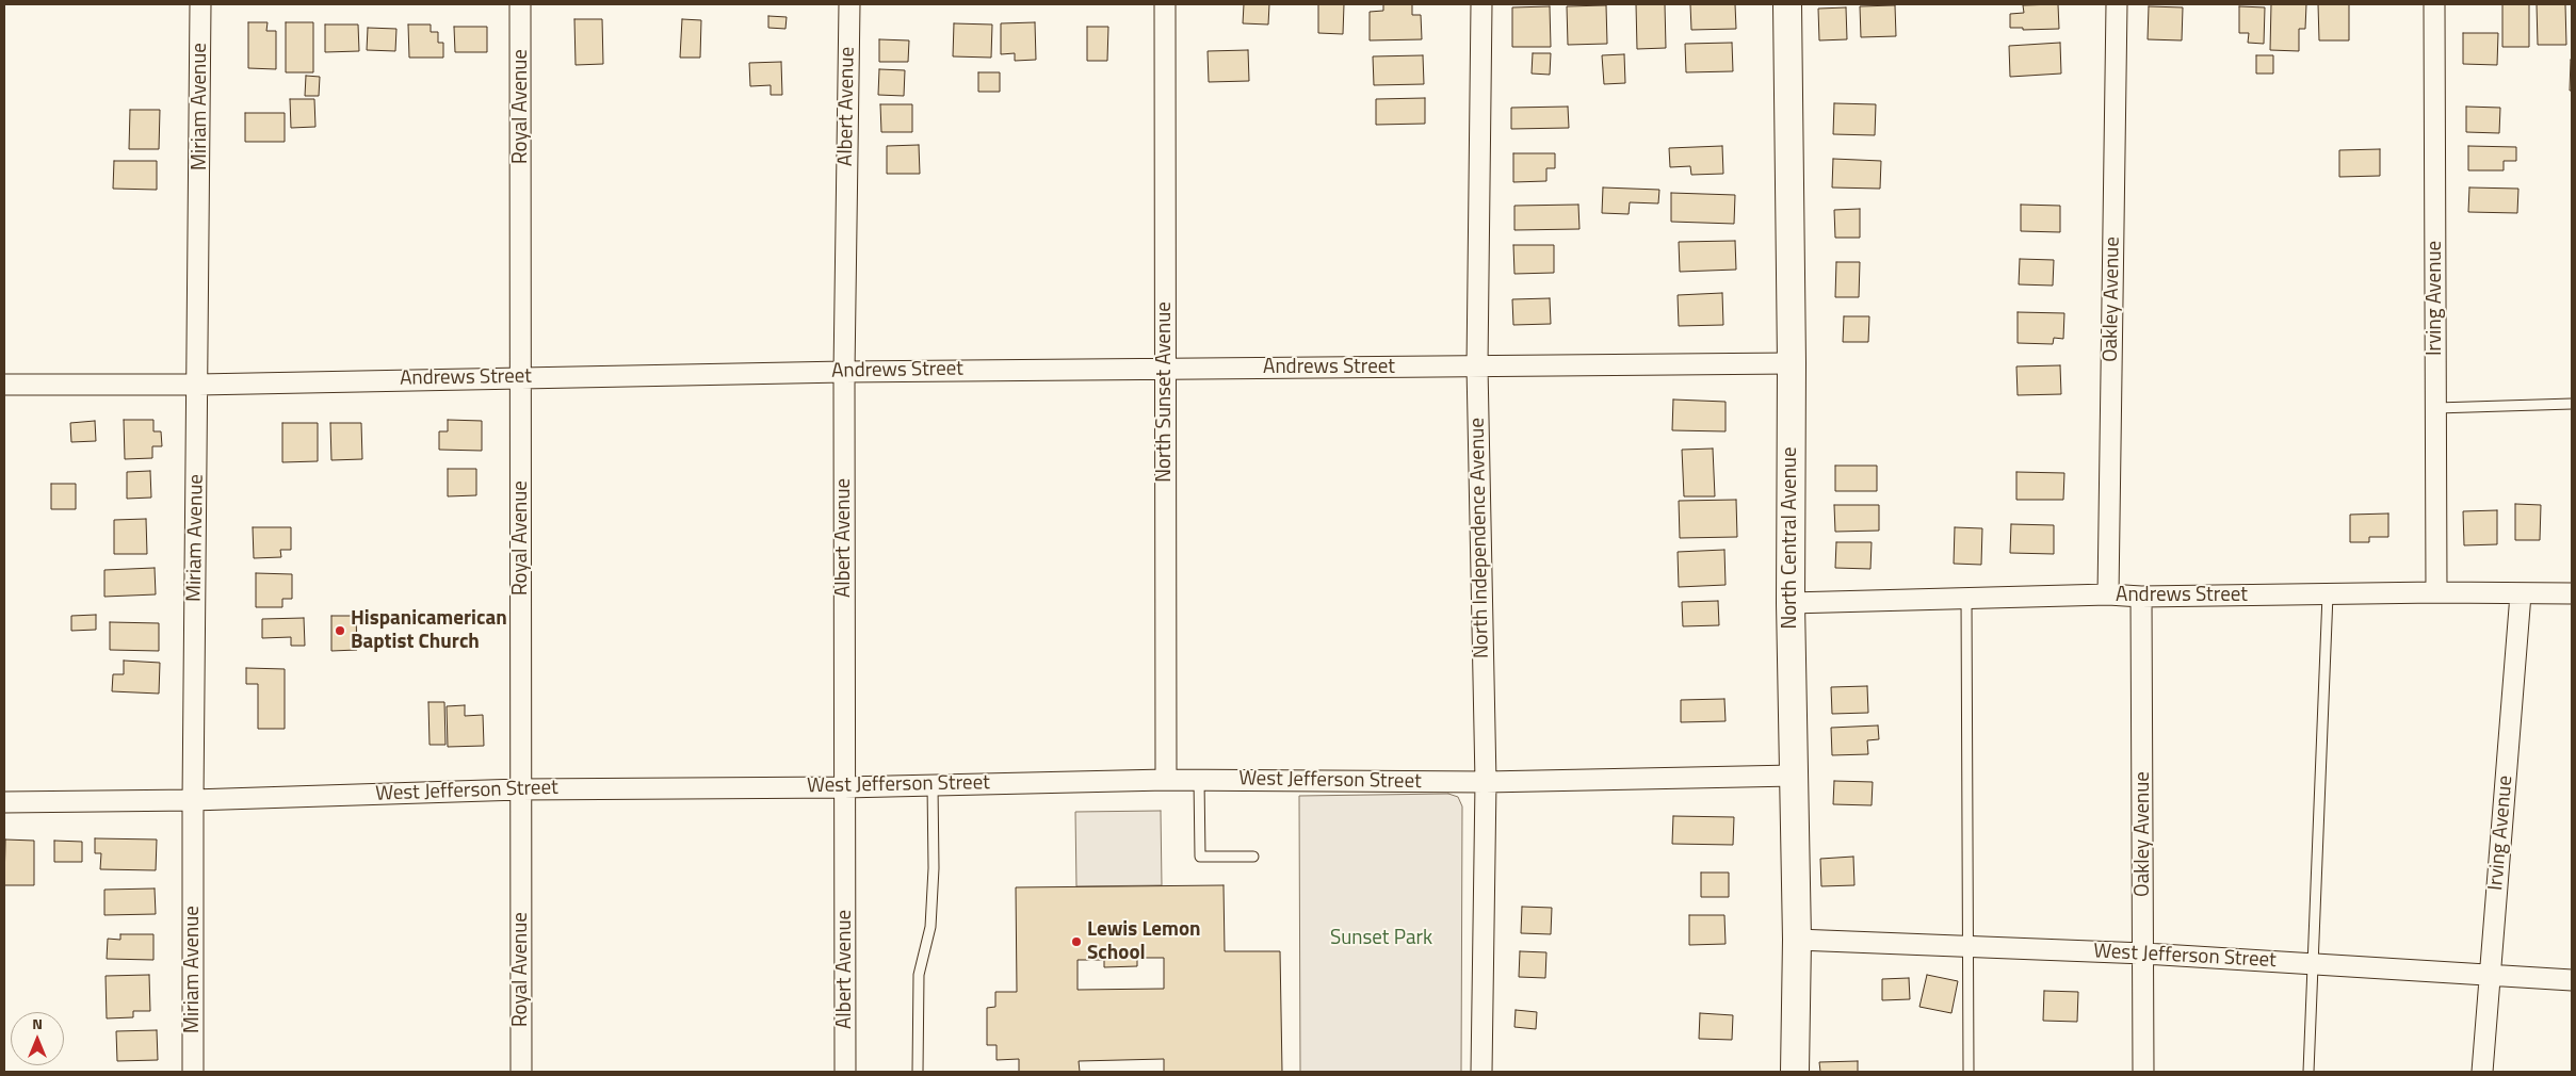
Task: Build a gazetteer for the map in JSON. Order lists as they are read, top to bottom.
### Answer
{
  "streets": {
    "main road": ["North Central Avenue"],
    "street": [
      "Miriam Avenue",
      "Royal Avenue",
      "Albert Avenue",
      "Irving Avenue",
      "Oakley Avenue",
      "Andrews Street",
      "North Sunset Avenue",
      "North Independence Avenue",
      "West Jefferson Street"
    ]
  },
  "crossings": [
    ["Miriam Avenue", "Andrews Street"],
    ["Miriam Avenue", "West Jefferson Street"],
    ["Royal Avenue", "Andrews Street"],
    ["Royal Avenue", "West Jefferson Street"],
    ["Albert Avenue", "Andrews Street"],
    ["Albert Avenue", "West Jefferson Street"],
    ["Irving Avenue", "Andrews Street"],
    ["Irving Avenue", "West Jefferson Street"],
    ["Oakley Avenue", "Andrews Street"],
    ["Oakley Avenue", "West Jefferson Street"],
    ["Andrews Street", "North Sunset Avenue"],
    ["Andrews Street", "North Independence Avenue"],
    ["Andrews Street", "North Central Avenue"],
    ["North Sunset Avenue", "West Jefferson Street"],
    ["North Independence Avenue", "West Jefferson Street"],
    ["North Central Avenue", "West Jefferson Street"]
  ],
  "parks": ["Sunset Park"],
  "places": ["Hispanicamerican Baptist Church", "Lewis Lemon School"],
  "north": "top"
}
